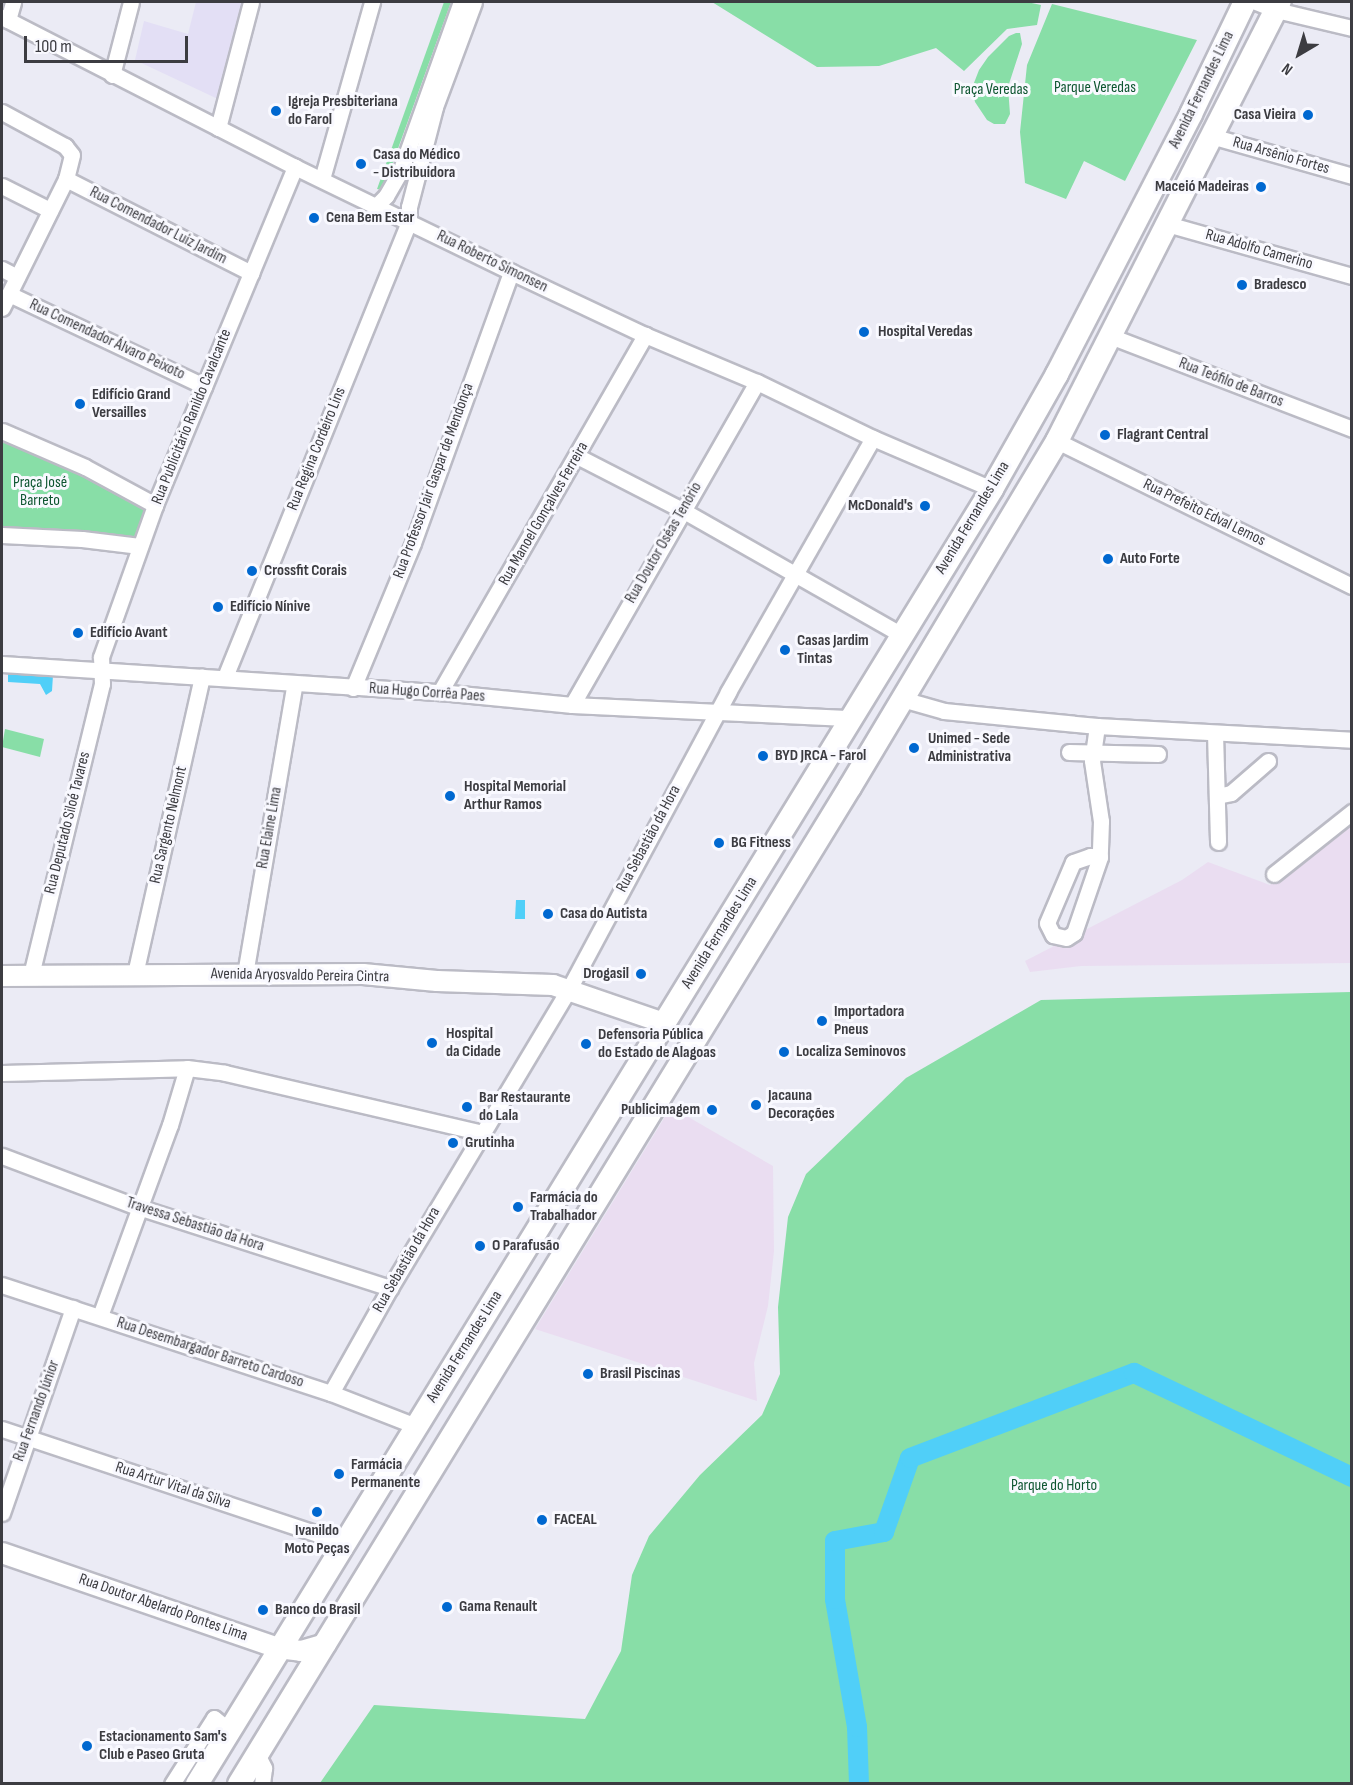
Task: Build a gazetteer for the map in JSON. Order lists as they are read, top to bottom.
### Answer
{
  "streets": {
    "highway": ["Avenida Fernandes Lima"],
    "main road": ["Avenida Aryosvaldo Pereira Cintra", "Rua Doutor Abelardo Pontes Lima"],
    "street": [
      "Rua Arsênio Fortes",
      "Rua Comendador Luiz Jardim",
      "Rua Adolfo Camerino",
      "Rua Roberto Simonsen",
      "Rua Comendador Álvaro Peixoto",
      "Rua Teófilo de Barros",
      "Rua Publicitário Ranildo Cavalcante",
      "Rua Regina Cordeiro Lins",
      "Rua Professor Jair Gaspar de Mendonça",
      "Rua Prefeito Edval Lemos",
      "Rua Manoel Gonçalves Ferreira",
      "Rua Doutor Oséas Tenório",
      "Rua Hugo Corrêa Paes",
      "Rua Deputado Siloé Tavares",
      "Rua Sargento Nelmont",
      "Rua Elaine Lima",
      "Rua Sebastião da Hora",
      "Travessa Sebastião da Hora",
      "Rua Desembargador Barreto Cardoso",
      "Rua Fernando Júnior",
      "Rua Artur Vital da Silva"
    ]
  },
  "crossings": [
    ["Avenida Fernandes Lima", "Rua Arsênio Fortes"],
    ["Avenida Fernandes Lima", "Rua Adolfo Camerino"],
    ["Avenida Fernandes Lima", "Rua Roberto Simonsen"],
    ["Avenida Fernandes Lima", "Rua Teófilo de Barros"],
    ["Avenida Fernandes Lima", "Rua Prefeito Edval Lemos"],
    ["Avenida Fernandes Lima", "Rua Hugo Corrêa Paes"],
    ["Avenida Fernandes Lima", "Avenida Aryosvaldo Pereira Cintra"],
    ["Avenida Fernandes Lima", "Rua Desembargador Barreto Cardoso"],
    ["Avenida Fernandes Lima", "Rua Artur Vital da Silva"],
    ["Avenida Fernandes Lima", "Rua Doutor Abelardo Pontes Lima"],
    ["Rua Comendador Luiz Jardim", "Rua Publicitário Ranildo Cavalcante"],
    ["Rua Roberto Simonsen", "Rua Publicitário Ranildo Cavalcante"],
    ["Rua Roberto Simonsen", "Rua Regina Cordeiro Lins"],
    ["Rua Roberto Simonsen", "Rua Professor Jair Gaspar de Mendonça"],
    ["Rua Roberto Simonsen", "Rua Manoel Gonçalves Ferreira"],
    ["Rua Roberto Simonsen", "Rua Doutor Oséas Tenório"],
    ["Rua Roberto Simonsen", "Rua Sebastião da Hora"],
    ["Rua Comendador Álvaro Peixoto", "Rua Publicitário Ranildo Cavalcante"],
    ["Rua Publicitário Ranildo Cavalcante", "Rua Hugo Corrêa Paes"],
    ["Rua Publicitário Ranildo Cavalcante", "Rua Deputado Siloé Tavares"],
    ["Rua Regina Cordeiro Lins", "Rua Hugo Corrêa Paes"],
    ["Rua Professor Jair Gaspar de Mendonça", "Rua Hugo Corrêa Paes"],
    ["Rua Manoel Gonçalves Ferreira", "Rua Hugo Corrêa Paes"],
    ["Rua Doutor Oséas Tenório", "Rua Hugo Corrêa Paes"],
    ["Rua Hugo Corrêa Paes", "Rua Deputado Siloé Tavares"],
    ["Rua Hugo Corrêa Paes", "Rua Sargento Nelmont"],
    ["Rua Hugo Corrêa Paes", "Rua Elaine Lima"],
    ["Rua Hugo Corrêa Paes", "Rua Sebastião da Hora"],
    ["Rua Deputado Siloé Tavares", "Avenida Aryosvaldo Pereira Cintra"],
    ["Rua Sargento Nelmont", "Avenida Aryosvaldo Pereira Cintra"],
    ["Rua Elaine Lima", "Avenida Aryosvaldo Pereira Cintra"],
    ["Rua Sebastião da Hora", "Avenida Aryosvaldo Pereira Cintra"],
    ["Rua Sebastião da Hora", "Travessa Sebastião da Hora"],
    ["Rua Sebastião da Hora", "Rua Desembargador Barreto Cardoso"],
    ["Rua Desembargador Barreto Cardoso", "Rua Fernando Júnior"],
    ["Rua Fernando Júnior", "Rua Artur Vital da Silva"]
  ],
  "parks": [
    "Parque Veredas",
    "Praça Veredas",
    "Praça José Barreto",
    "Parque do Horto"
  ],
  "places": [
    "Igreja Presbiteriana do Farol",
    "Casa Vieira",
    "Casa do Médico - Distribuidora",
    "Maceió Madeiras",
    "Cena Bem Estar",
    "Bradesco",
    "Hospital Veredas",
    "Edifício Grand Versailles",
    "Flagrant Central",
    "McDonald's",
    "Auto Forte",
    "Crossfit Corais",
    "Edifício Nínive",
    "Edifício Avant",
    "Casas Jardim Tintas",
    "Unimed - Sede Administrativa",
    "BYD JRCA - Farol",
    "Hospital Memorial Arthur Ramos",
    "BG Fitness",
    "Casa do Autista",
    "Drogasil",
    "Importadora Pneus",
    "Hospital da Cidade",
    "Defensoria Pública do Estado de Alagoas",
    "Localiza Seminovos",
    "Jacauna Decorações",
    "Bar Restaurante do Lala",
    "Publicimagem",
    "Grutinha",
    "Farmácia do Trabalhador",
    "O Parafusão",
    "Brasil Piscinas",
    "Farmácia Permanente",
    "Ivanildo Moto Peças",
    "FACEAL",
    "Gama Renault",
    "Banco do Brasil",
    "Estacionamento Sam's Club e Paseo Gruta"
  ],
  "scale_bar": "100 m",
  "north": "bottom left"
}
